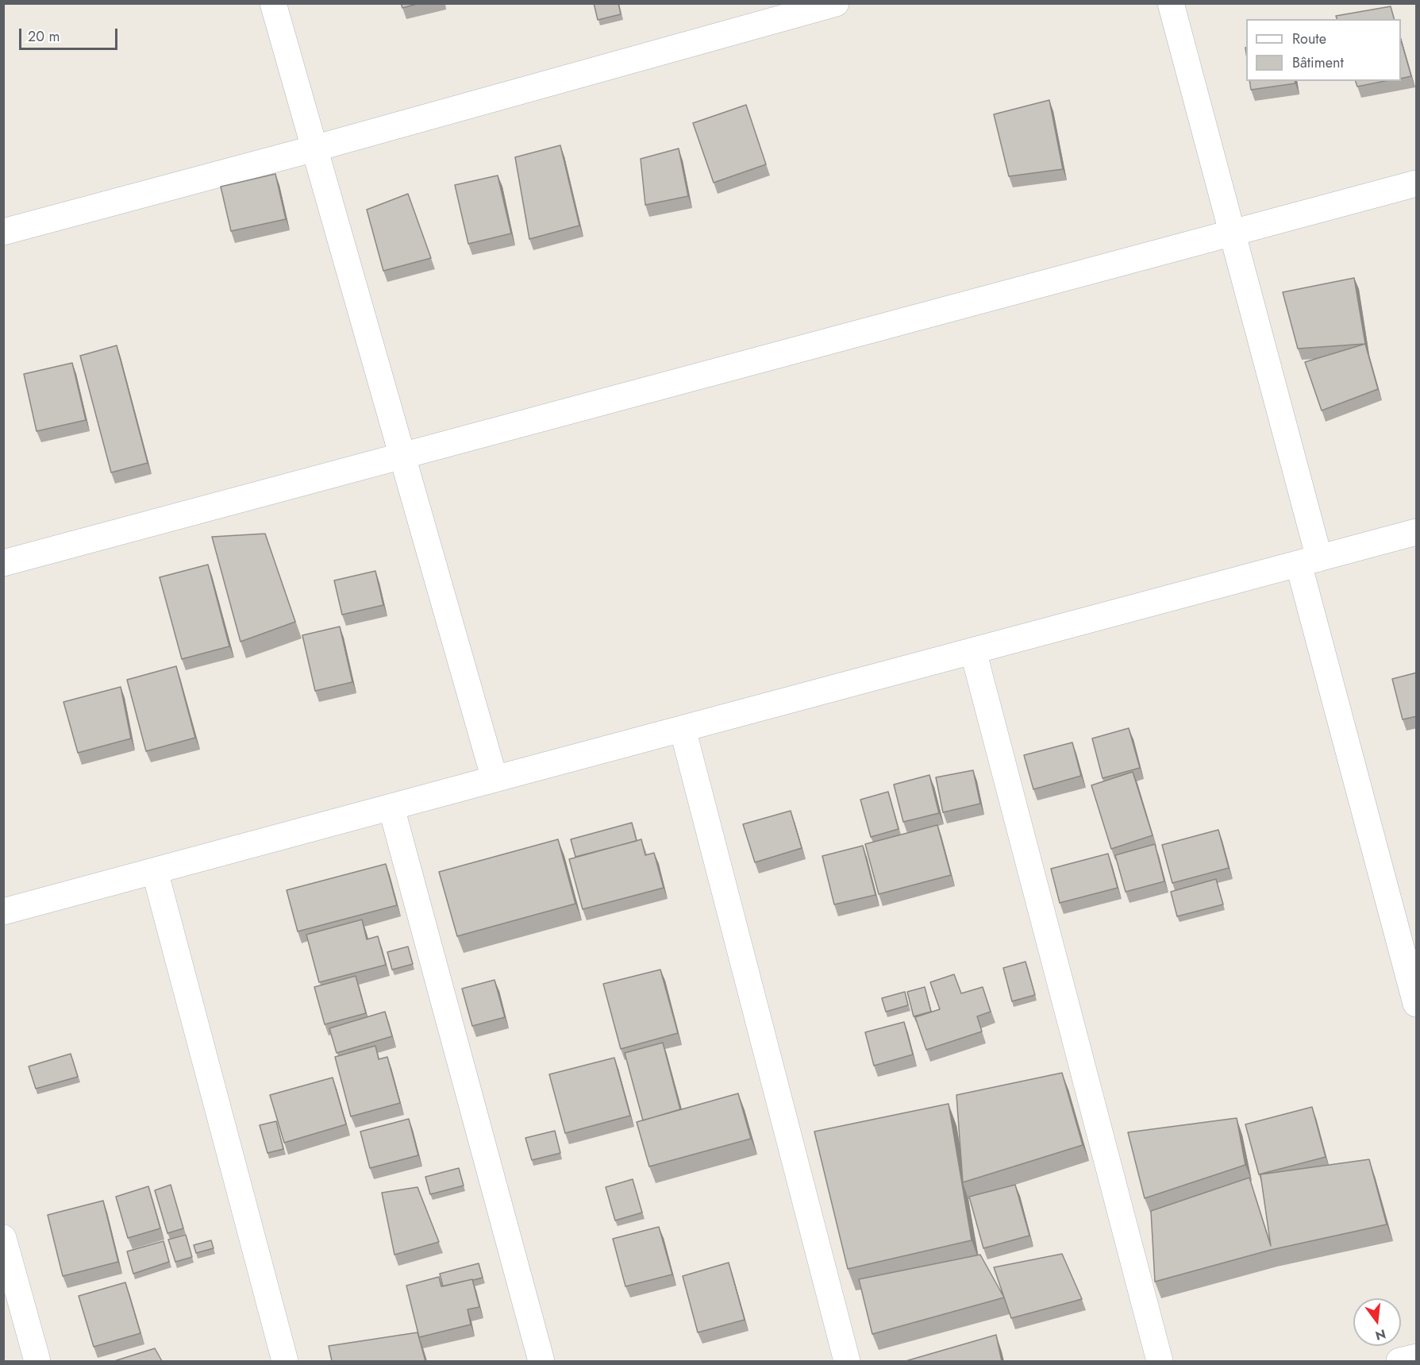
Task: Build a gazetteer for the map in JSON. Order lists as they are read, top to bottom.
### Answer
{
  "legend": ["Route", "Bâtiment"],
  "scale_bar": "20 m",
  "north": "bottom"
}
